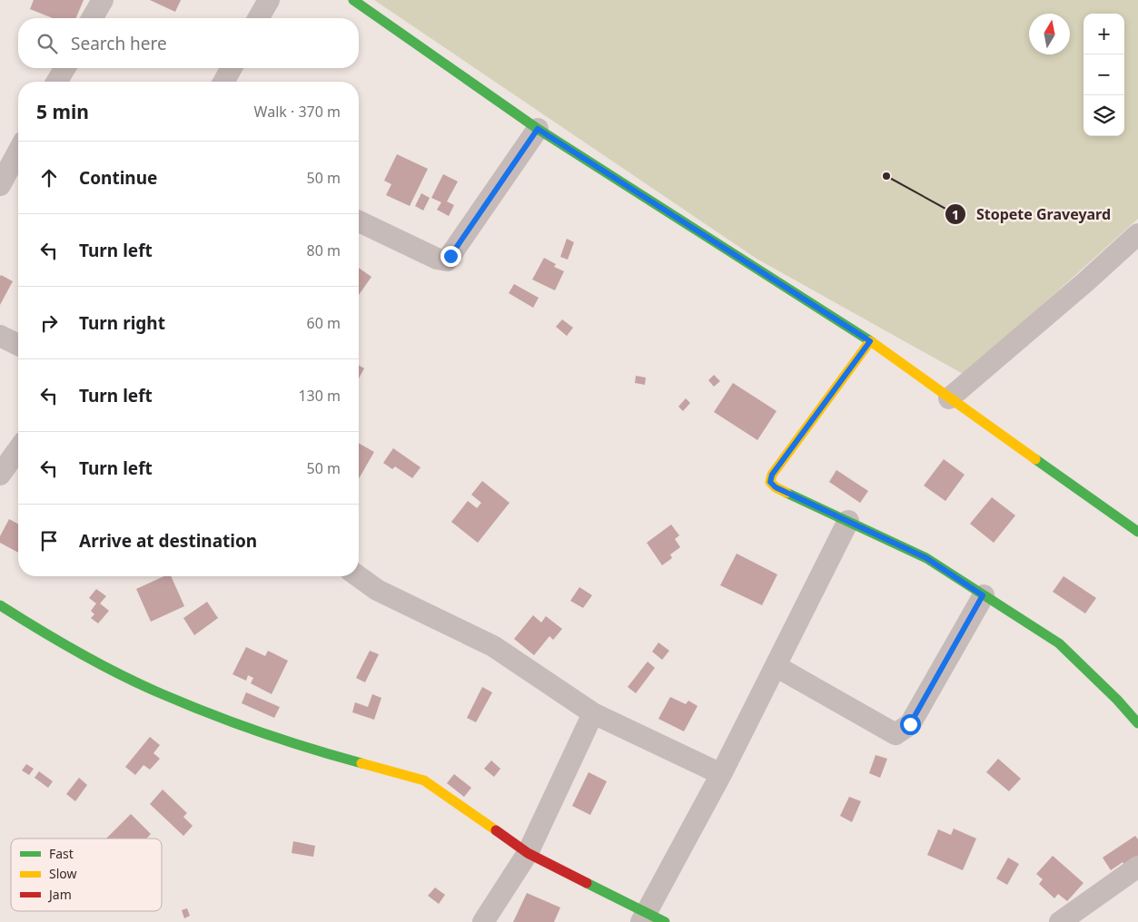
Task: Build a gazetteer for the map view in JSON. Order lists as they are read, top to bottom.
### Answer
{
  "places": ["Stopete Graveyard"],
  "legend": ["Fast", "Slow", "Jam"],
  "north": "top",
  "page": {
    "map_buttons": ["+", "−"],
    "search": "Search here",
    "heading": ["5 min", "Walk · 370 m"],
    "list": [
      ["Continue", "50 m"],
      ["Turn left", "80 m"],
      ["Turn right", "60 m"],
      ["Turn left", "130 m"],
      ["Turn left", "50 m"],
      "Arrive at destination"
    ]
  }
}
